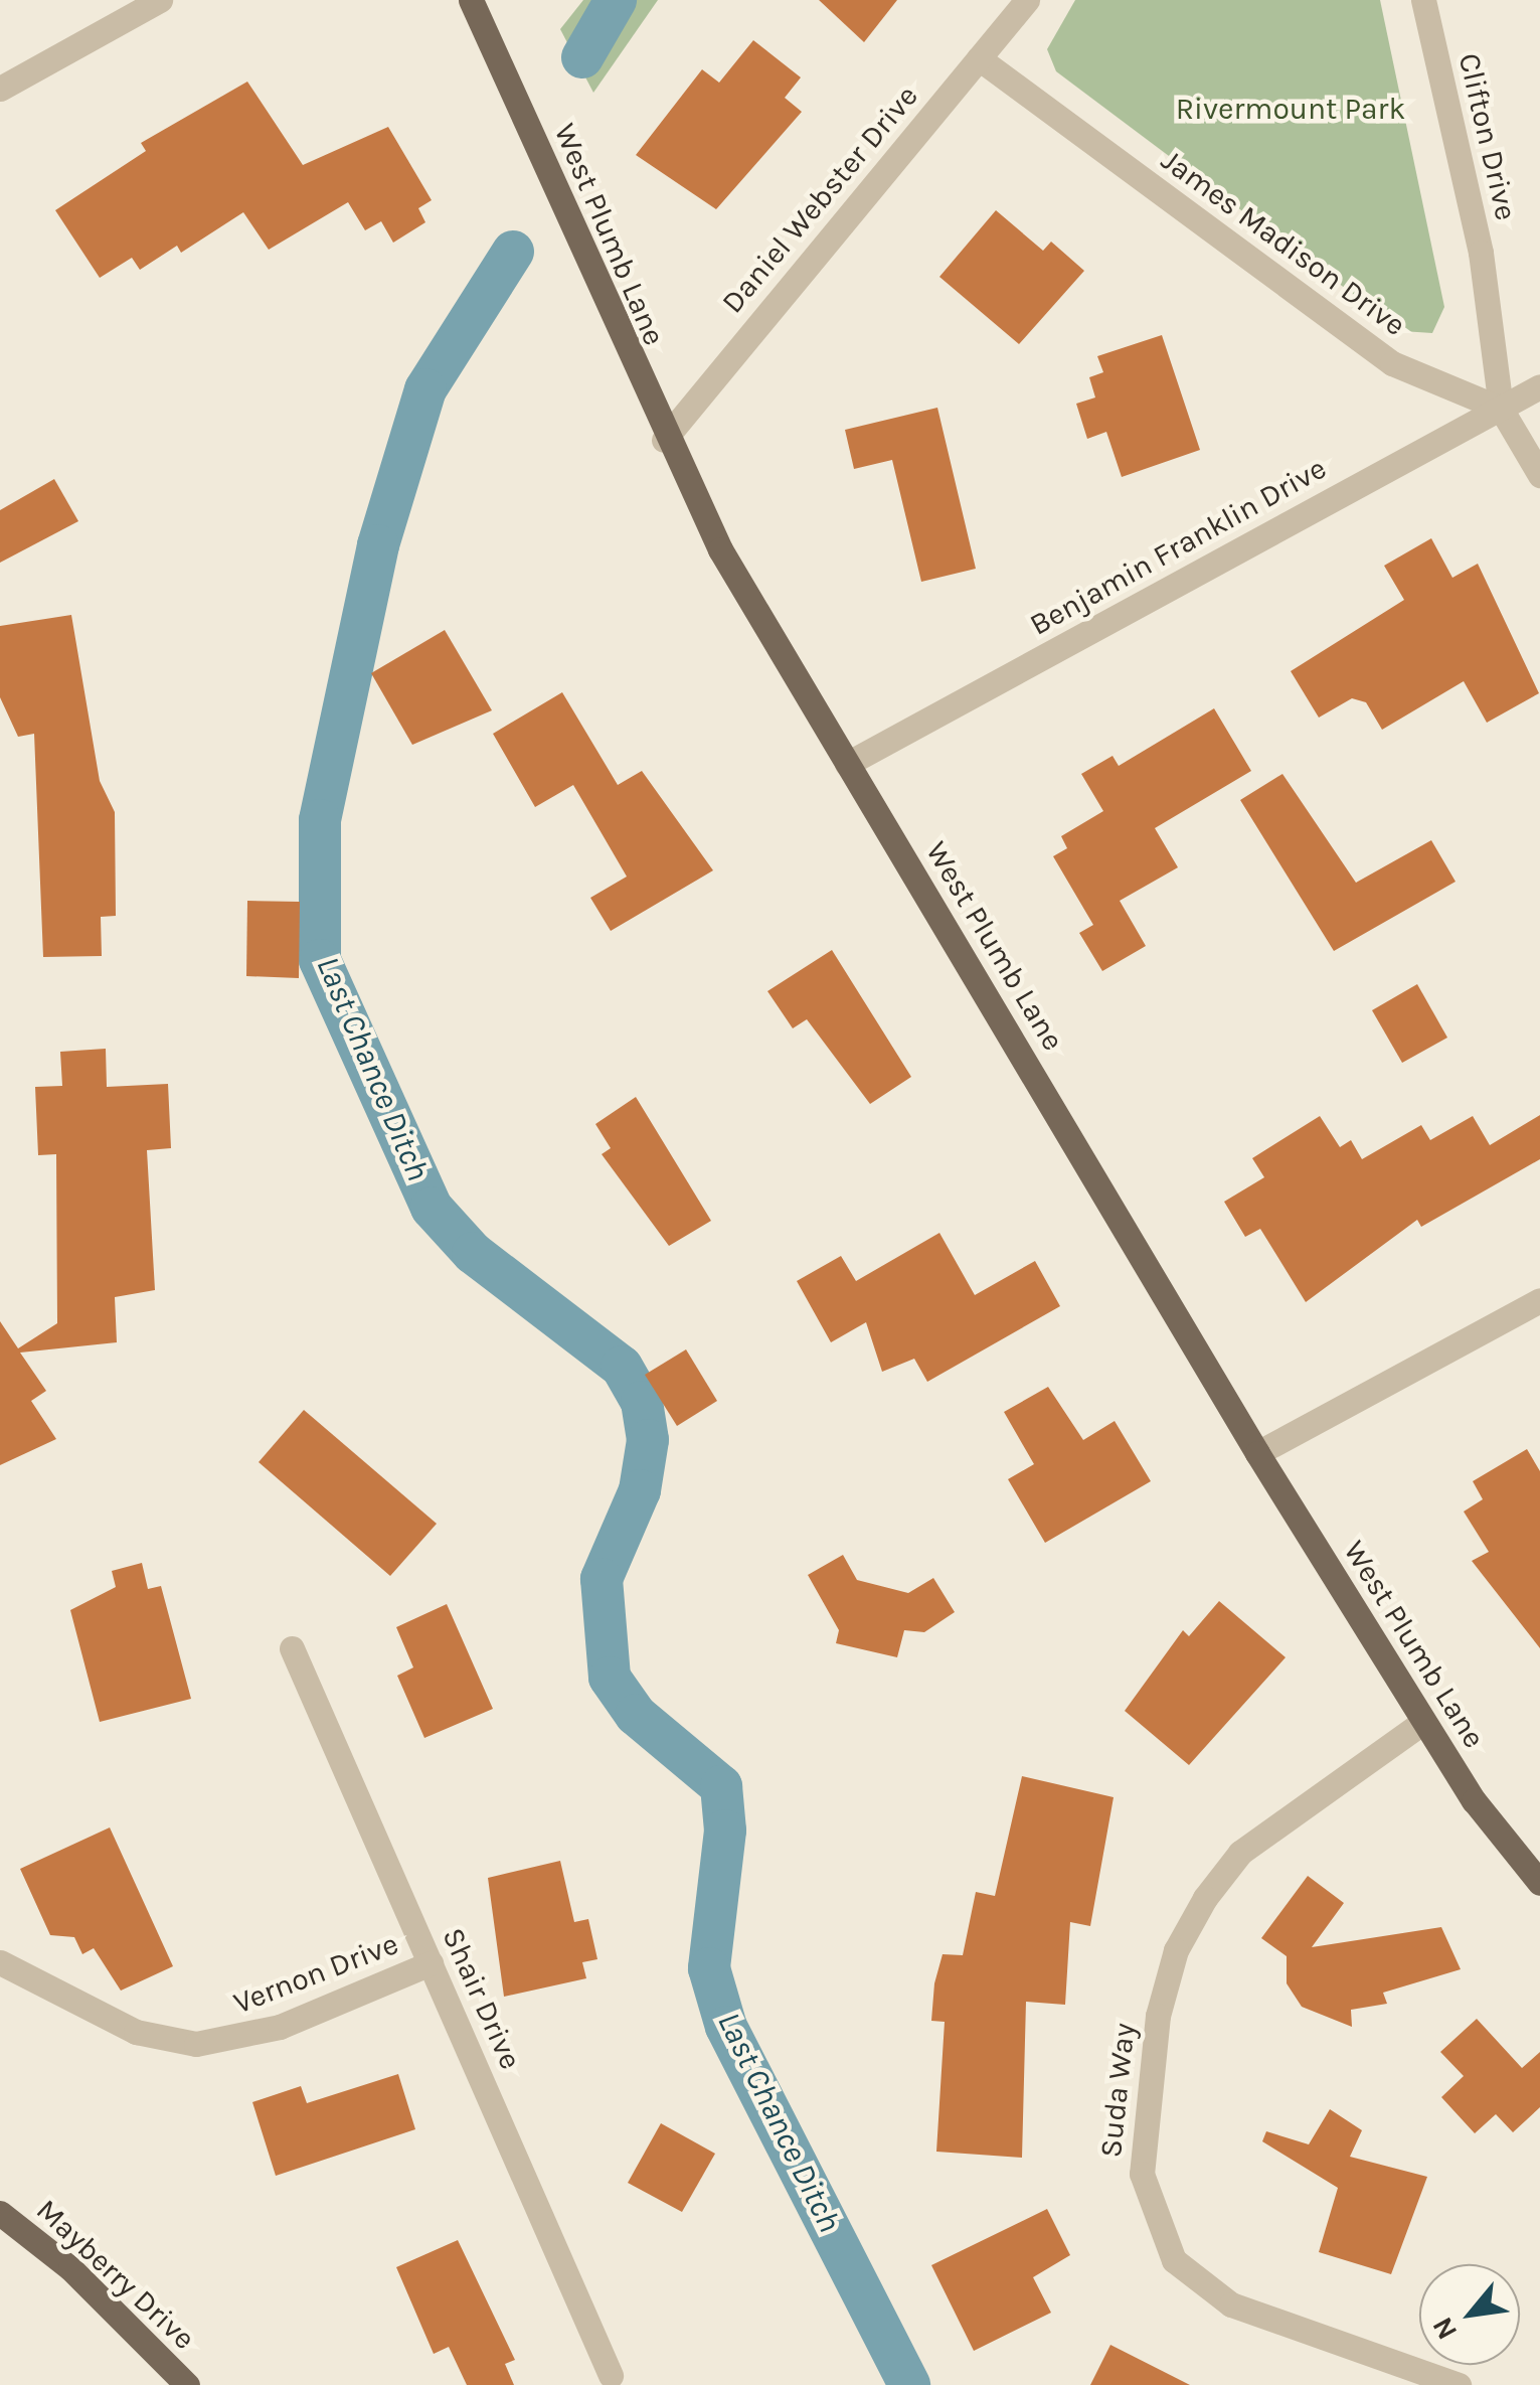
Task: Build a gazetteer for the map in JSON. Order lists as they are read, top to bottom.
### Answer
{
  "streets": {
    "main road": ["West Plumb Lane", "Mayberry Drive"],
    "street": [
      "Clifton Drive",
      "Daniel Webster Drive",
      "James Madison Drive",
      "Benjamin Franklin Drive",
      "Vernon Drive",
      "Shair Drive",
      "Suda Way"
    ]
  },
  "crossings": [
    ["Clifton Drive", "James Madison Drive"],
    ["Clifton Drive", "Benjamin Franklin Drive"],
    ["Daniel Webster Drive", "West Plumb Lane"],
    ["Daniel Webster Drive", "James Madison Drive"],
    ["West Plumb Lane", "Benjamin Franklin Drive"],
    ["West Plumb Lane", "Suda Way"],
    ["James Madison Drive", "Benjamin Franklin Drive"],
    ["Vernon Drive", "Shair Drive"]
  ],
  "water": ["Last Chance Ditch"],
  "parks": ["Rivermount Park"],
  "north": "bottom left"
}
